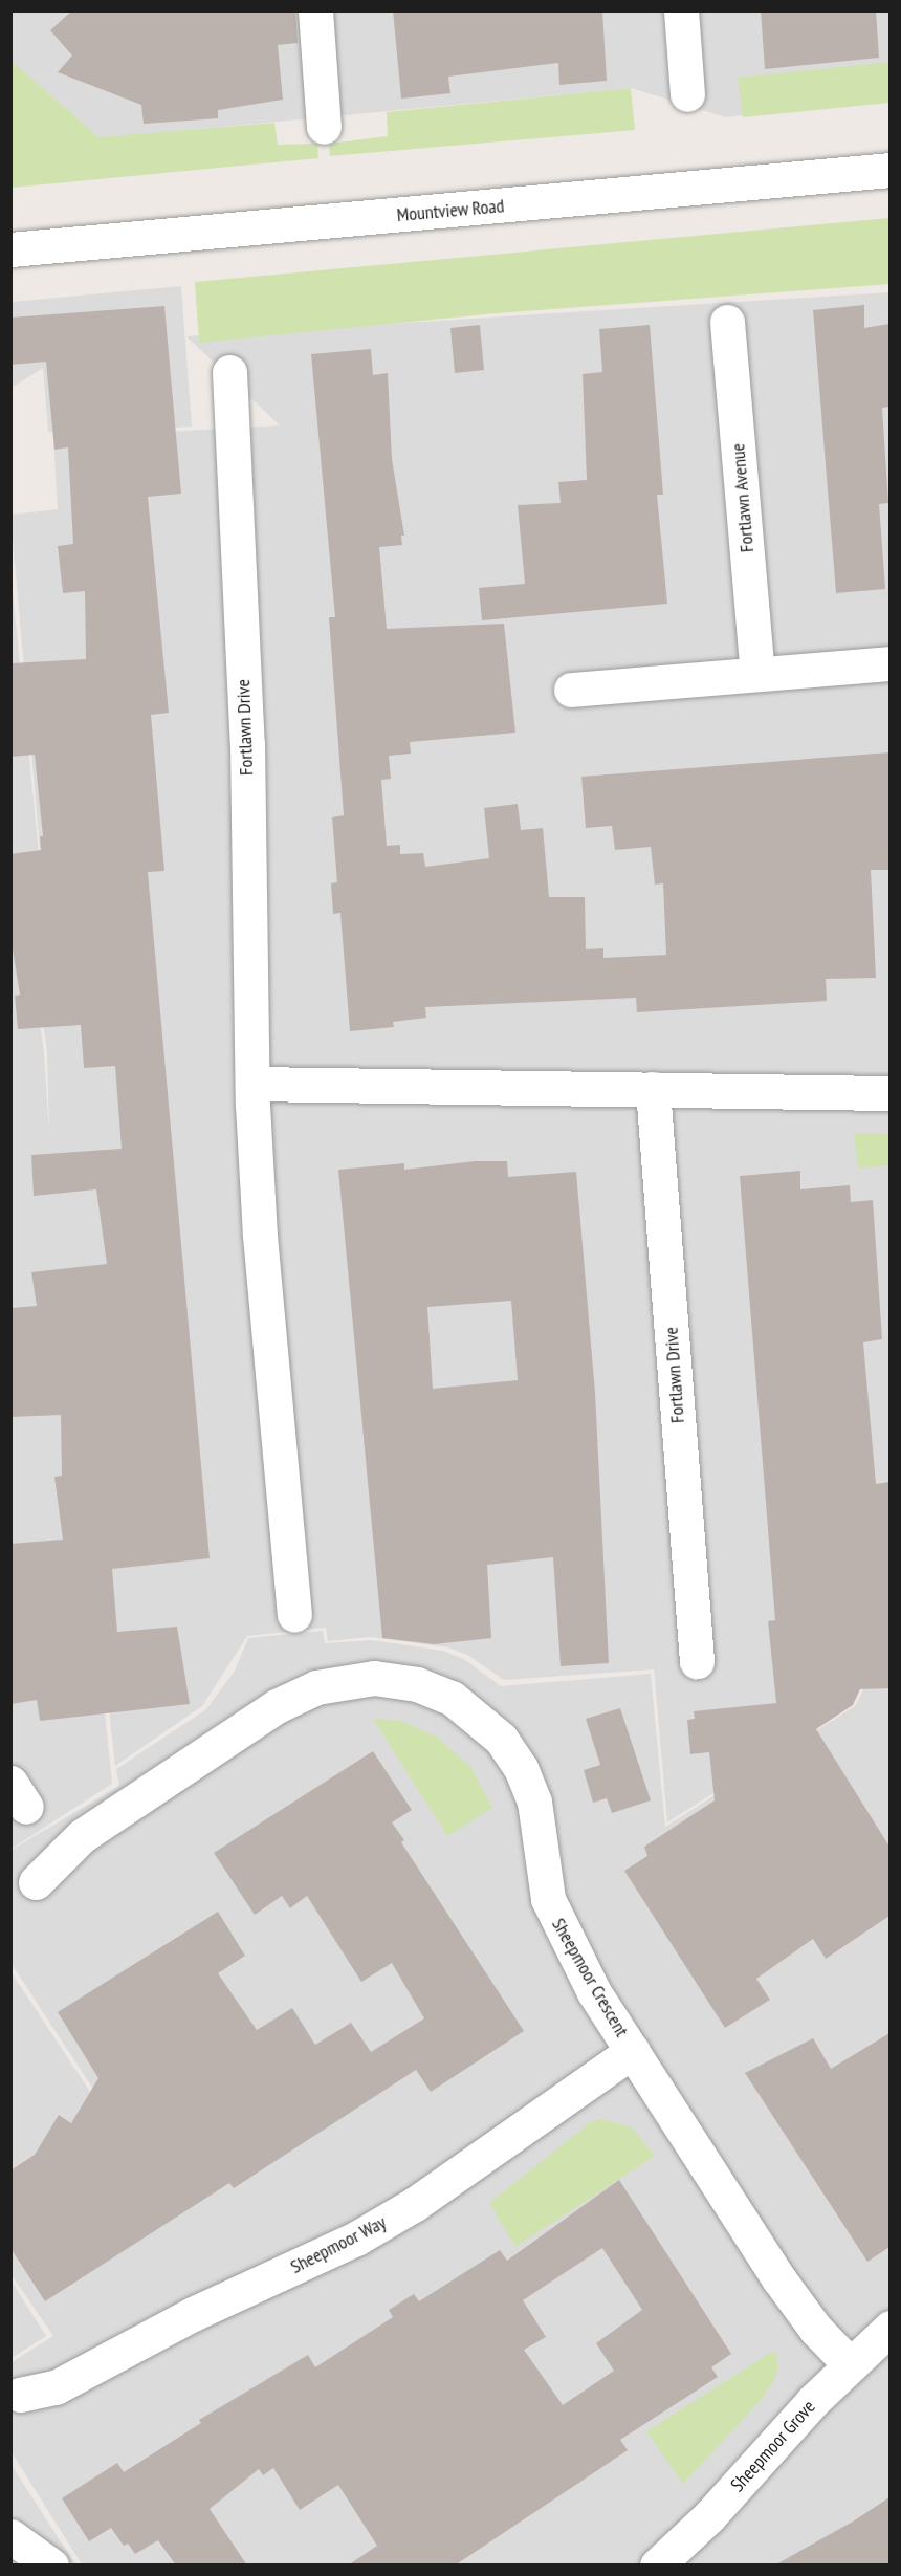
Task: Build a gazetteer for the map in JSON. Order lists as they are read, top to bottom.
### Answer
{
  "streets": {
    "street": [
      "Mountview Road",
      "Fortlawn Avenue",
      "Fortlawn Drive",
      "Sheepmoor Crescent",
      "Sheepmoor Way",
      "Sheepmoor Grove"
    ]
  },
  "crossings": [
    ["Sheepmoor Crescent", "Sheepmoor Way"],
    ["Sheepmoor Crescent", "Sheepmoor Grove"]
  ]
}
